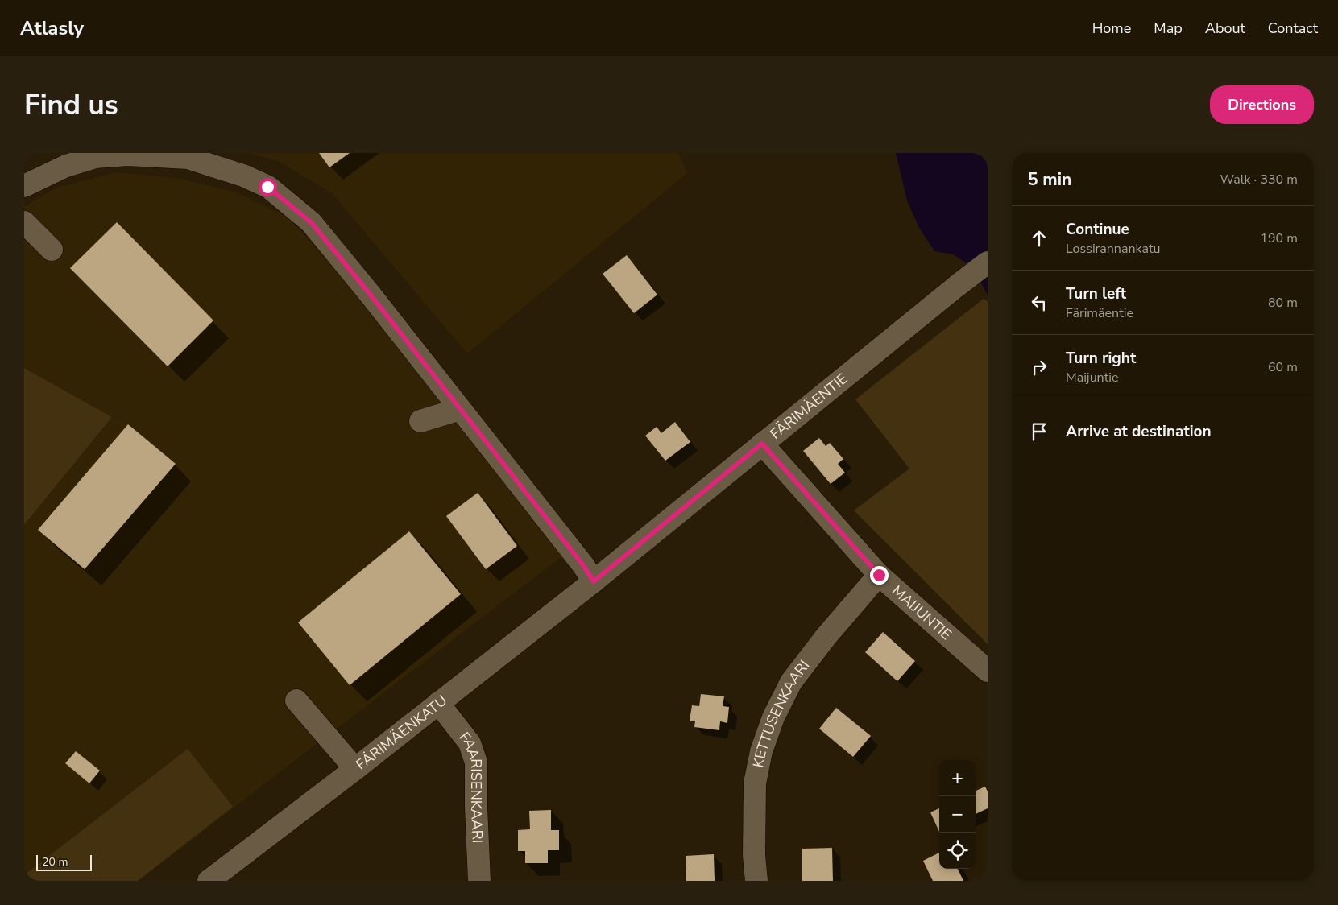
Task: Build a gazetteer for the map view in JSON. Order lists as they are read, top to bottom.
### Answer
{
  "streets": {
    "street": [
      "FÄRIMÄENTIE",
      "MAIJUNTIE",
      "KETTUSENKAARI",
      "FÄRIMÄENKATU",
      "FAARISENKAARI"
    ]
  },
  "crossings": [
    ["FÄRIMÄENTIE", "MAIJUNTIE"],
    ["FÄRIMÄENTIE", "FÄRIMÄENKATU"],
    ["MAIJUNTIE", "KETTUSENKAARI"],
    ["FÄRIMÄENKATU", "FAARISENKAARI"]
  ],
  "scale_bar": "20 m",
  "page": {
    "header": "Atlasly",
    "nav": [
      "Home",
      "Map",
      "About",
      "Contact"
    ],
    "buttons": "Directions",
    "title": "Find us",
    "heading": ["5 min", "Walk · 330 m"],
    "list": [
      ["Continue", "Lossirannankatu", "190 m"],
      ["Turn left", "Färimäentie", "80 m"],
      ["Turn right", "Maijuntie", "60 m"],
      "Arrive at destination"
    ],
    "map_buttons": ["+", "−"],
    "scale": "20 m"
  }
}
